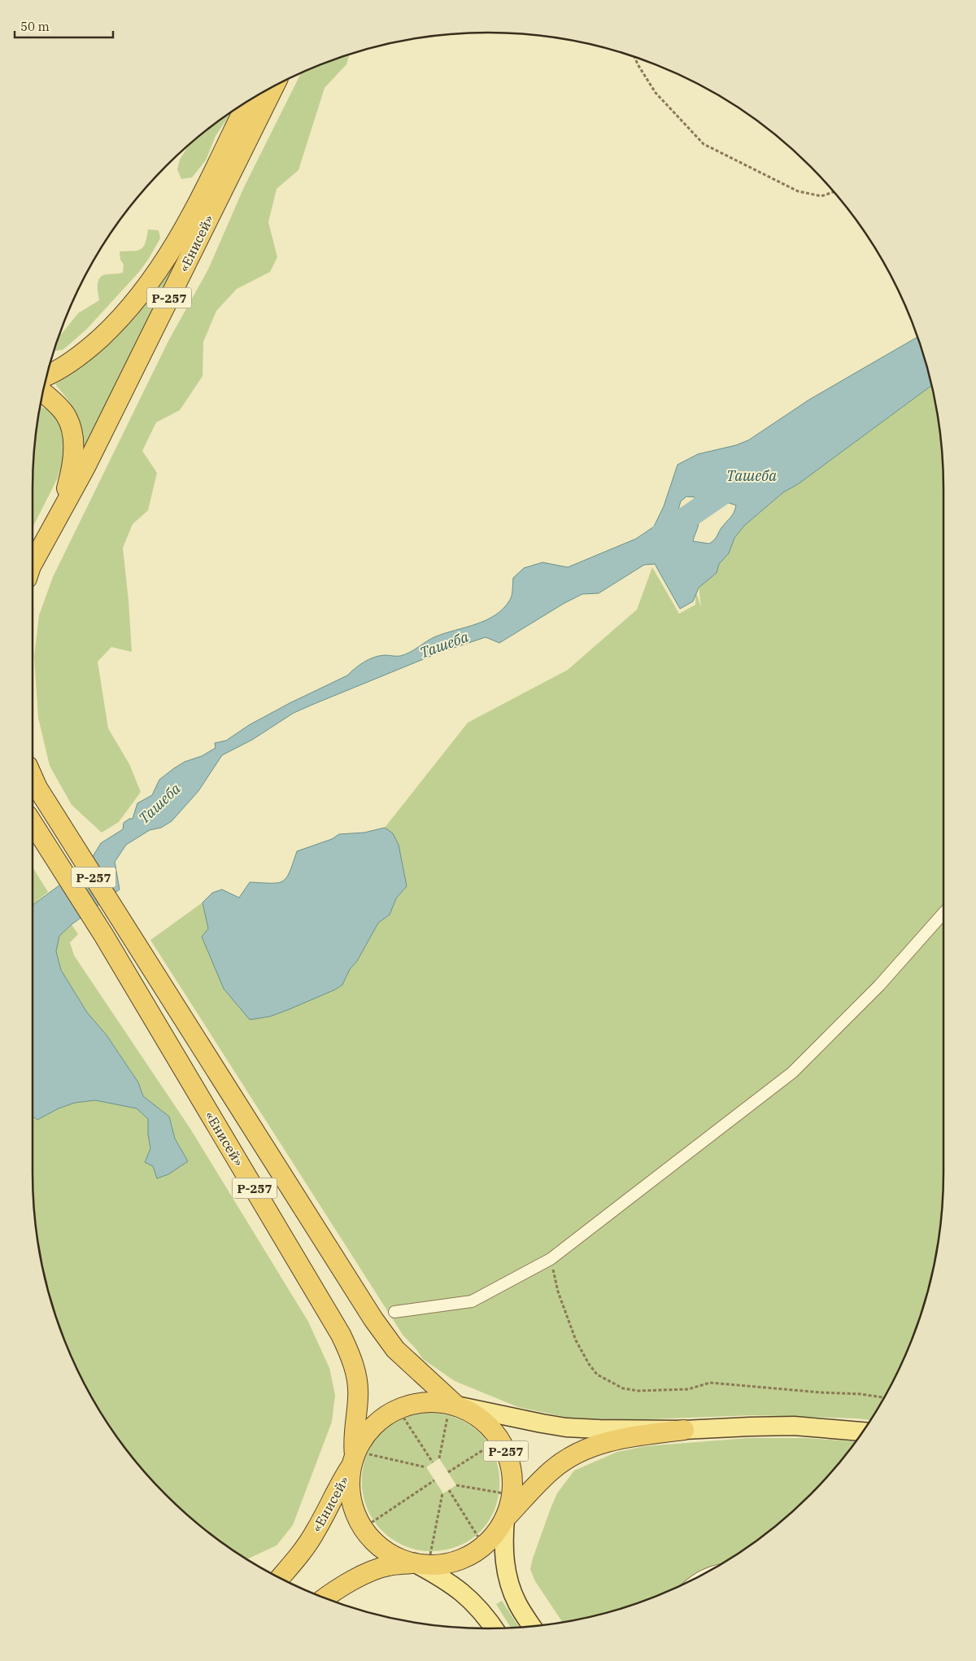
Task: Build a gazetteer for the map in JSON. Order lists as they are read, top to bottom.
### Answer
{
  "streets": {
    "highway": ["«Енисей»", "Р-257"]
  },
  "water": ["Ташеба"],
  "scale_bar": "50 m"
}
